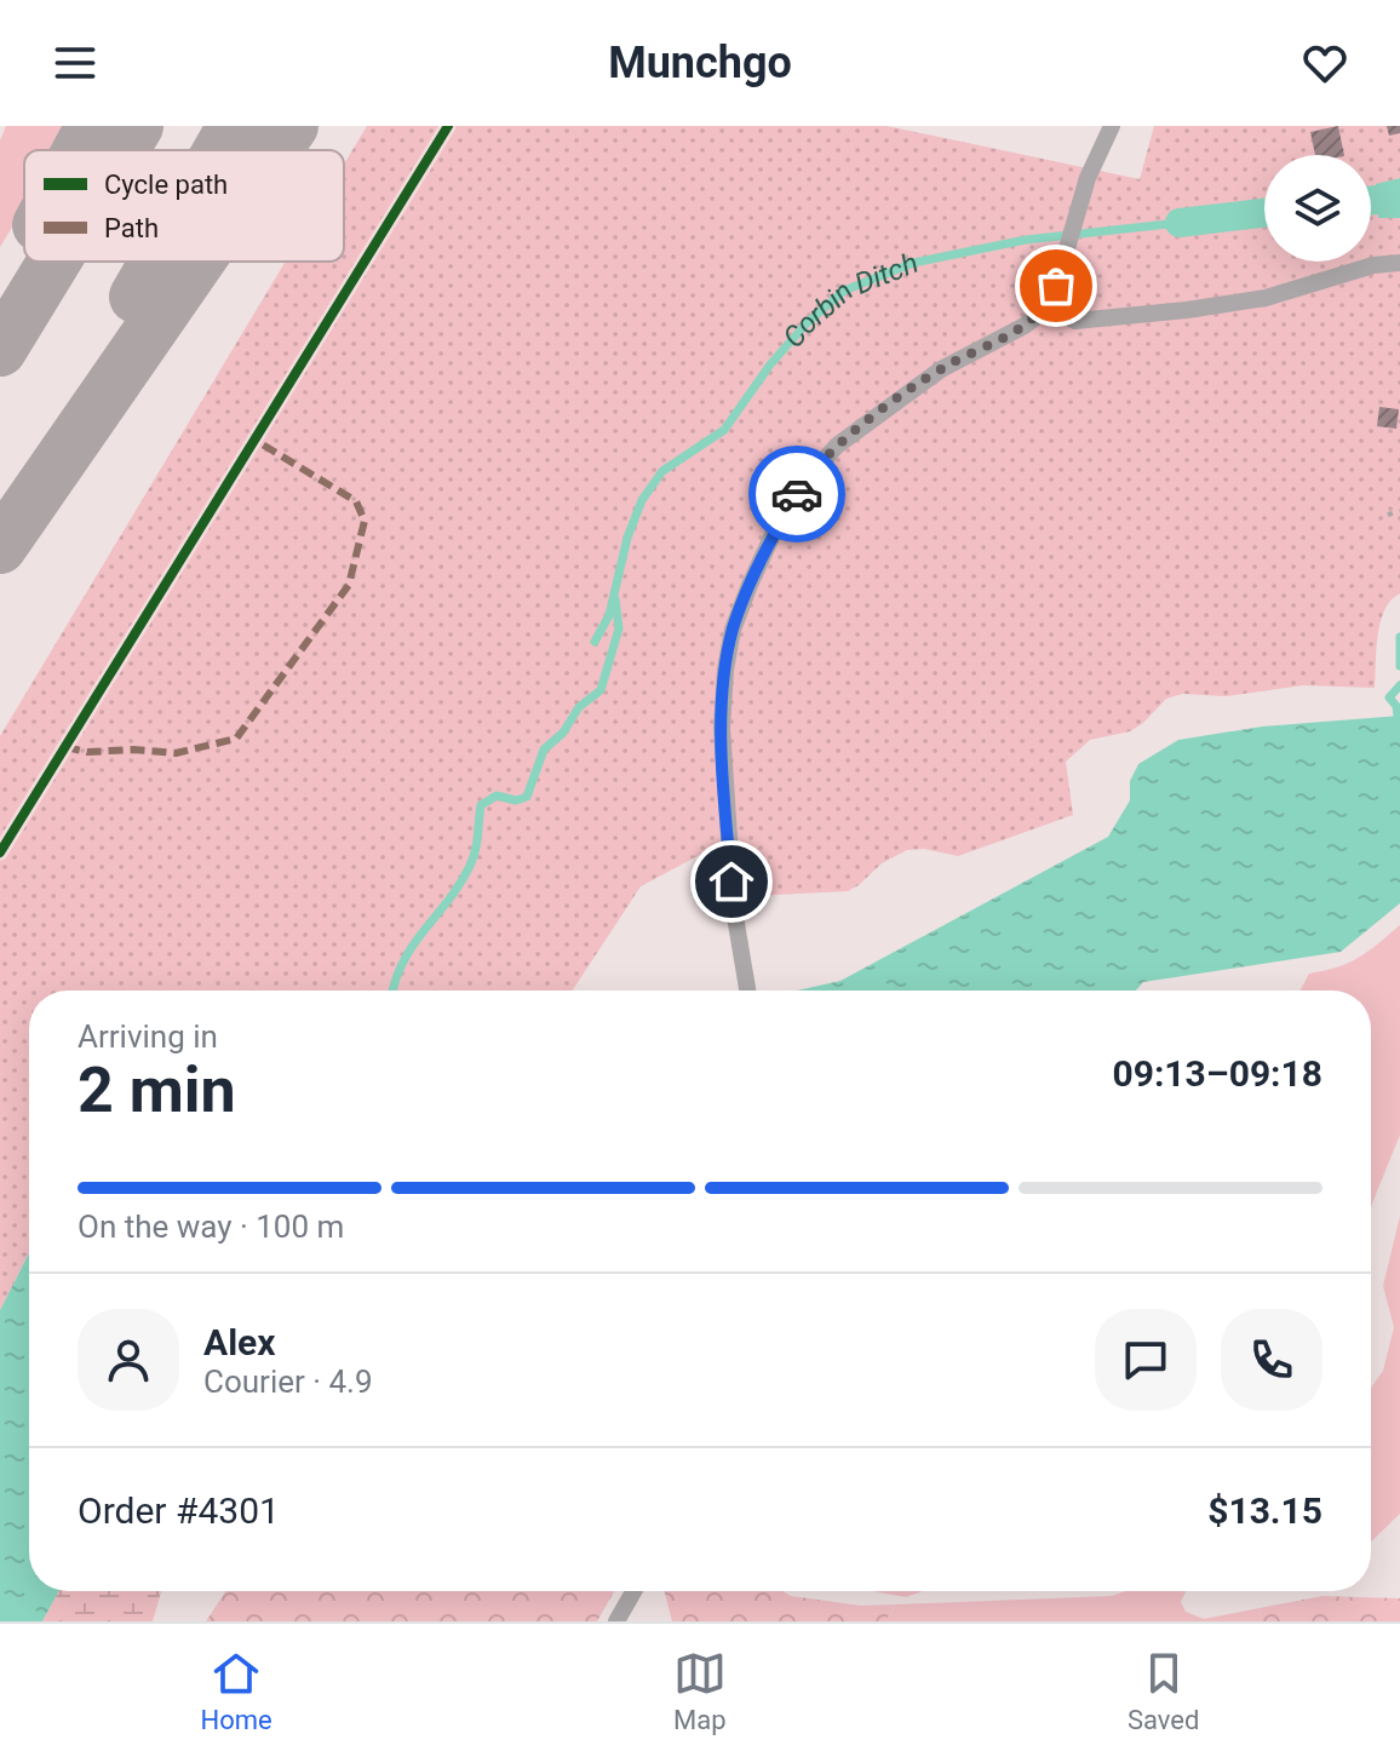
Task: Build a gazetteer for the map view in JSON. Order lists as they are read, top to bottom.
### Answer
{
  "water": ["Corbin Ditch"],
  "legend": ["Cycle path", "Path"],
  "page": {
    "header": "Munchgo",
    "heading": ["2 min", "Arriving in", "09:13–09:18"],
    "panel": [
      "Alex",
      "Courier · 4.9",
      "Order #4301",
      "$13.15"
    ],
    "bar": "On the way · 100 m",
    "tabs": ["Home", "Map", "Saved"]
  }
}
